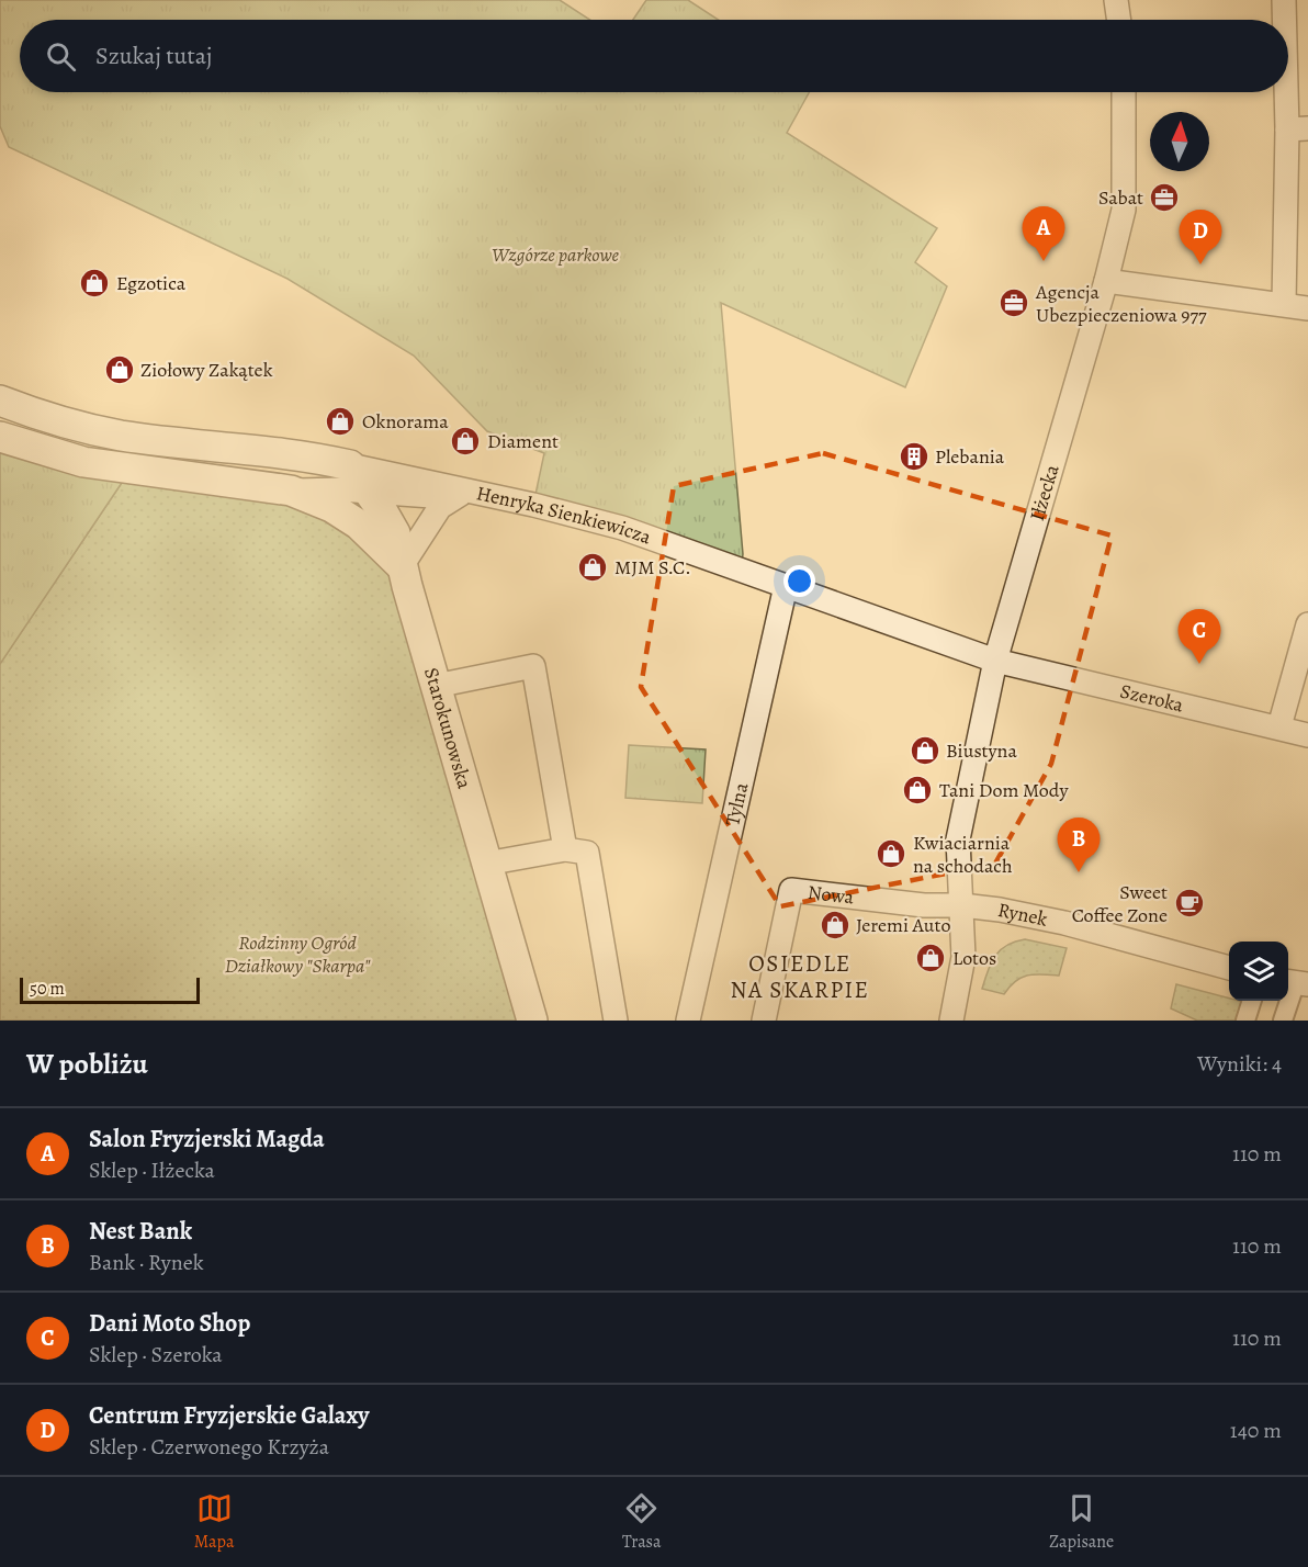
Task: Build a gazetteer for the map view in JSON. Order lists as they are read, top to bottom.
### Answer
{
  "streets": {
    "street": [
      "Iłżecka",
      "Henryka Sienkiewicza",
      "Szeroka",
      "Starokunowska",
      "Tylna",
      "Nowa",
      "Rynek"
    ]
  },
  "crossings": [
    ["Iłżecka", "Henryka Sienkiewicza"],
    ["Iłżecka", "Szeroka"],
    ["Iłżecka", "Nowa"],
    ["Iłżecka", "Rynek"],
    ["Henryka Sienkiewicza", "Szeroka"],
    ["Henryka Sienkiewicza", "Starokunowska"],
    ["Henryka Sienkiewicza", "Tylna"],
    ["Nowa", "Rynek"]
  ],
  "districts": ["OSIEDLE NA SKARPIE"],
  "parks": ["Wzgórze parkowe", "Rodzinny Ogród Działkowy \"Skarpa\""],
  "places": {
    "office": ["Sabat", "Agencja Ubezpieczeniowa 977"],
    "shop": [
      "Egzotica",
      "Ziołowy Zakątek",
      "Oknorama",
      "Diament",
      "MJM S.C.",
      "Biustyna",
      "Tani Dom Mody",
      "Kwiaciarnia na schodach",
      "Jeremi Auto",
      "Lotos"
    ],
    "building": ["Plebania"],
    "cafe": ["Sweet Coffee Zone"]
  },
  "scale_bar": "50 m",
  "north": "top",
  "page": {
    "search": "Szukaj tutaj",
    "pins": [
      "A",
      "D",
      "C",
      "B"
    ],
    "scale": "50 m",
    "heading": ["W pobliżu", "Wyniki: 4"],
    "list": [
      {
        "mark": "A",
        "name": "Salon Fryzjerski Magda",
        "note": "Sklep · Iłżecka",
        "value": "110 m"
      },
      {
        "mark": "B",
        "name": "Nest Bank",
        "note": "Bank · Rynek",
        "value": "110 m"
      },
      {
        "mark": "C",
        "name": "Dani Moto Shop",
        "note": "Sklep · Szeroka",
        "value": "110 m"
      },
      {
        "mark": "D",
        "name": "Centrum Fryzjerskie Galaxy",
        "note": "Sklep · Czerwonego Krzyża",
        "value": "140 m"
      }
    ],
    "nav": ["Mapa", "Trasa", "Zapisane"]
  }
}
